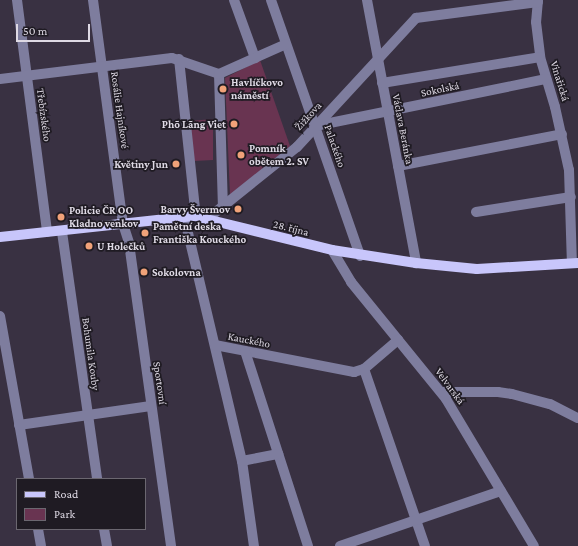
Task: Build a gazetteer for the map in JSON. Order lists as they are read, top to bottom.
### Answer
{
  "streets": {
    "main road": ["28. října"],
    "street": [
      "Vinařická",
      "Sokolská",
      "Rosálie Hajníkové",
      "Třebízského",
      "Žižkova",
      "Václava Beránka",
      "Palackého",
      "Kauckého",
      "Bohumila Kouby",
      "Sportovní",
      "Velvarská"
    ]
  },
  "crossings": [
    ["Vinařická", "Sokolská"],
    ["Vinařická", "Žižkova"],
    ["Vinařická", "28. října"],
    ["Sokolská", "Žižkova"],
    ["Sokolská", "Václava Beránka"],
    ["Sokolská", "Palackého"],
    ["Rosálie Hajníkové", "28. října"],
    ["Rosálie Hajníkové", "Sportovní"],
    ["Třebízského", "28. října"],
    ["Žižkova", "Václava Beránka"],
    ["Žižkova", "Palackého"],
    ["Žižkova", "28. října"],
    ["Václava Beránka", "28. října"],
    ["Palackého", "28. října"],
    ["28. října", "Kauckého"],
    ["28. října", "Bohumila Kouby"],
    ["28. října", "Sportovní"],
    ["28. října", "Velvarská"]
  ],
  "places": [
    "Havlíčkovo náměstí",
    "Phõ Lãng Viet",
    "Pomník obětem 2. SV",
    "Květiny Jun",
    "Barvy Švermov",
    "Policie ČR OO Kladno venkov",
    "Pamětní deska Františka Kouckého",
    "U Holečků",
    "Sokolovna"
  ],
  "legend": ["Road", "Park"],
  "scale_bar": "50 m"
}
